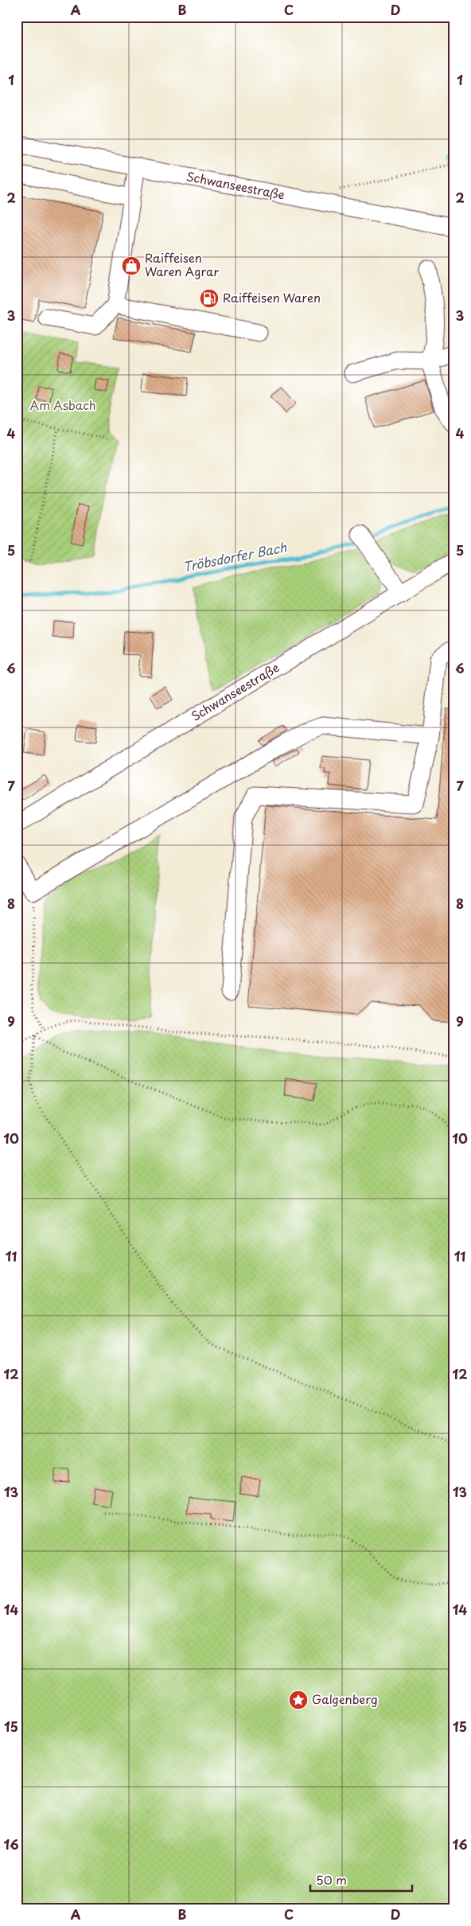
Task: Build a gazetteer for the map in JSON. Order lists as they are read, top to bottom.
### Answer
{
  "streets": {
    "street": ["Schwanseestraße"]
  },
  "water": ["Tröbsdorfer Bach"],
  "parks": ["Am Asbach"],
  "places": {
    "shop": ["Raiffeisen Waren Agrar"],
    "fuel station": ["Raiffeisen Waren"],
    "place": ["Galgenberg"]
  },
  "scale_bar": "50 m",
  "grid": {
    "columns": [
      "A",
      "B",
      "C",
      "D"
    ],
    "rows": [
      "1",
      "2",
      "3",
      "4",
      "5",
      "6",
      "7",
      "8",
      "9",
      "10",
      "11",
      "12",
      "13",
      "14",
      "15",
      "16"
    ]
  }
}
